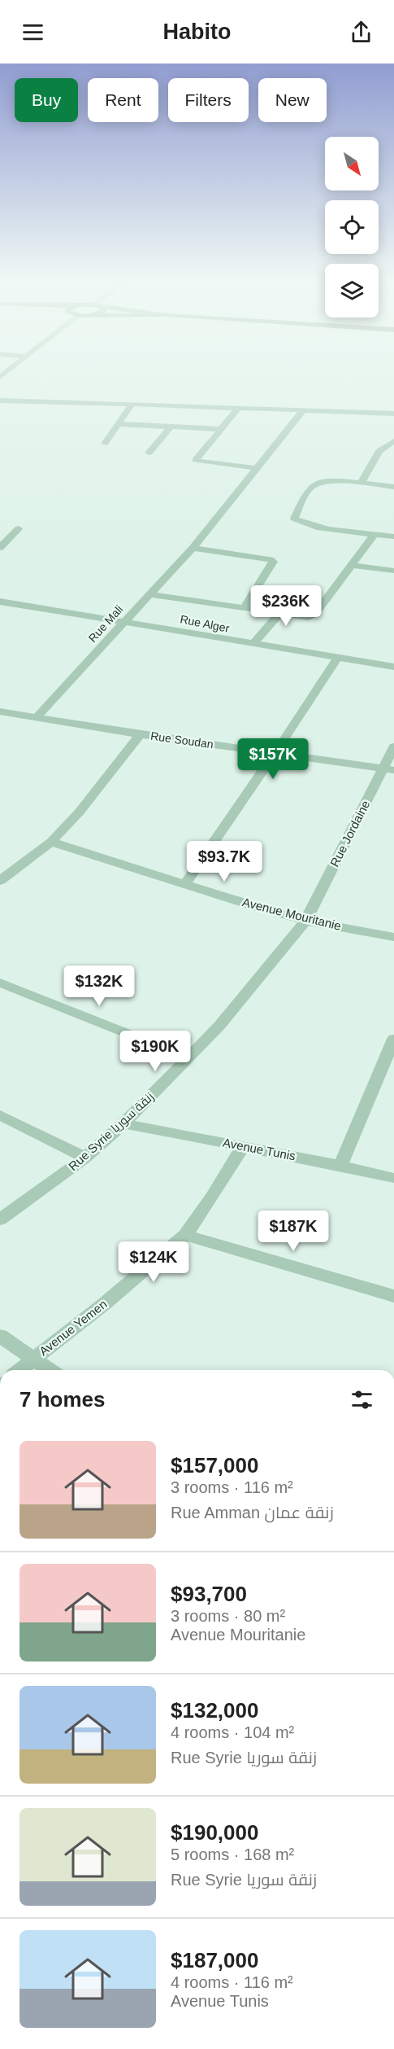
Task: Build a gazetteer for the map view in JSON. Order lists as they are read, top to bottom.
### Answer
{
  "streets": {
    "street": [
      "Rue Mali",
      "Rue Alger",
      "Rue Soudan",
      "Rue Jordaine",
      "Avenue Mouritanie",
      "Rue Syrie زنقة سوريا",
      "Avenue Tunis",
      "Avenue Yemen"
    ]
  },
  "crossings": [
    ["Rue Mali", "Rue Alger"],
    ["Rue Mali", "Rue Soudan"],
    ["Rue Soudan", "Rue Jordaine"],
    ["Rue Jordaine", "Avenue Mouritanie"],
    ["Rue Jordaine", "Rue Syrie زنقة سوريا"],
    ["Avenue Mouritanie", "Rue Syrie زنقة سوريا"],
    ["Rue Syrie زنقة سوريا", "Avenue Tunis"],
    ["Avenue Tunis", "Avenue Yemen"]
  ],
  "north": "bottom right",
  "page": {
    "header": "Habito",
    "chip": [
      "Buy",
      "Rent",
      "Filters",
      "New"
    ],
    "price": [
      "$236K",
      "$157K",
      "$93.7K",
      "$132K",
      "$190K",
      "$187K",
      "$124K"
    ],
    "heading": "7 homes",
    "list": [
      {
        "name": "$157,000",
        "note": "3 rooms · 116 m² · Rue Amman زنقة عمان"
      },
      {
        "name": "$93,700",
        "note": "3 rooms · 80 m² · Avenue Mouritanie"
      },
      {
        "name": "$132,000",
        "note": "4 rooms · 104 m² · Rue Syrie زنقة سوريا"
      },
      {
        "name": "$190,000",
        "note": "5 rooms · 168 m² · Rue Syrie زنقة سوريا"
      },
      {
        "name": "$187,000",
        "note": "4 rooms · 116 m² · Avenue Tunis"
      }
    ]
  }
}
